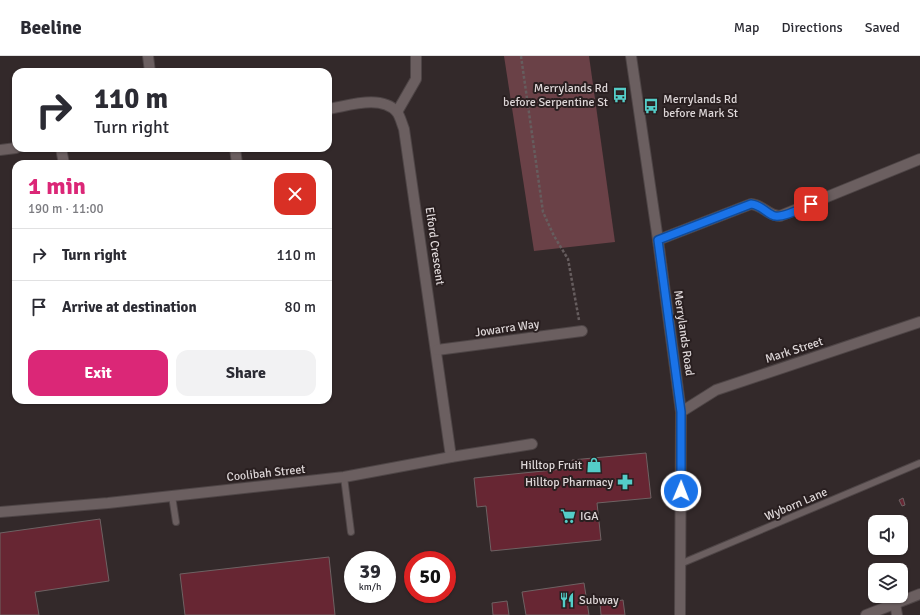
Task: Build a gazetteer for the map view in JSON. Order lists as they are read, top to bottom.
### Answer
{
  "streets": {
    "street": [
      "Elford Crescent",
      "Jowarra Way",
      "Merrylands Road",
      "Mark Street",
      "Coolibah Street"
    ],
    "lane": ["Wyborn Lane"]
  },
  "crossings": [
    ["Elford Crescent", "Jowarra Way"],
    ["Elford Crescent", "Coolibah Street"],
    ["Merrylands Road", "Mark Street"],
    ["Merrylands Road", "Wyborn Lane"]
  ],
  "places": {
    "bus stop": ["Merrylands Rd before Serpentine St", "Merrylands Rd before Mark St"],
    "shop": ["Hilltop Fruit"],
    "pharmacy": ["Hilltop Pharmacy"],
    "supermarket": ["IGA"],
    "restaurant": ["Subway"]
  },
  "page": {
    "header": "Beeline",
    "nav": ["Map", "Directions", "Saved"],
    "turn": ["110 m", "Turn right"],
    "heading": ["1 min", "190 m · 11:00"],
    "list": [
      {
        "name": "Turn right",
        "value": "110 m"
      },
      {
        "name": "Arrive at destination",
        "value": "80 m"
      }
    ],
    "buttons": ["Exit", "Share"],
    "speed": "39 km/h",
    "limit": "50"
  }
}
